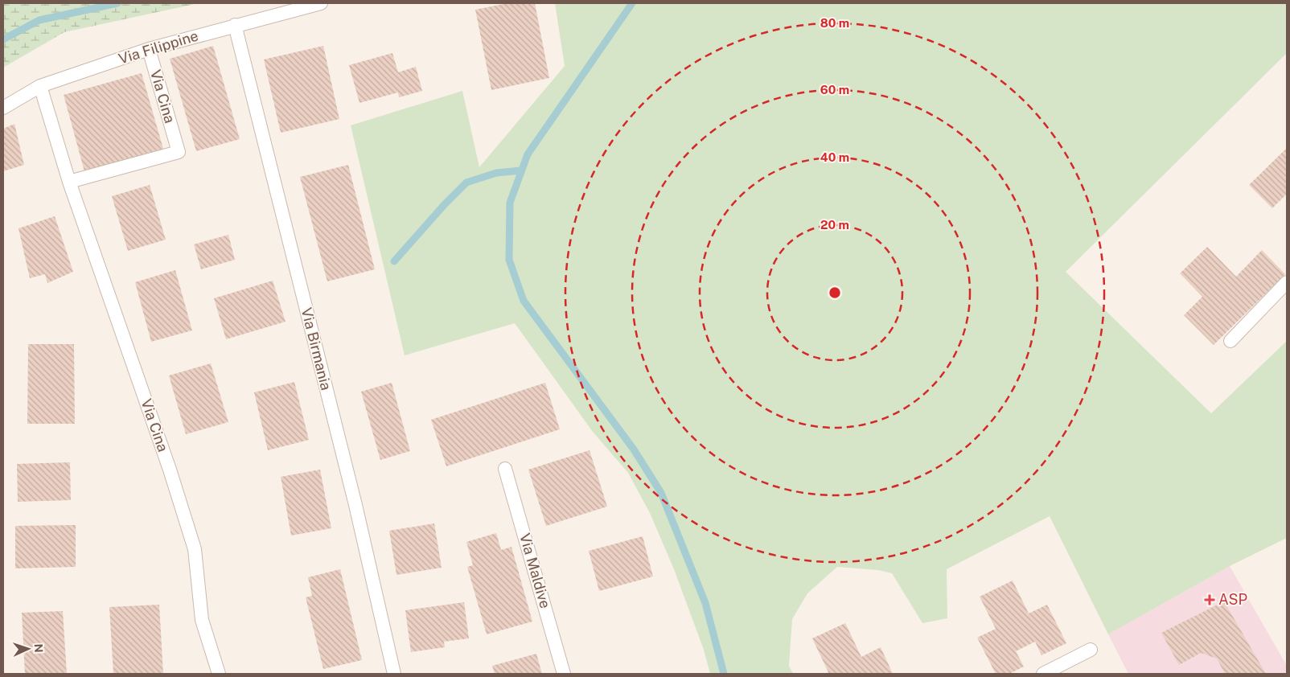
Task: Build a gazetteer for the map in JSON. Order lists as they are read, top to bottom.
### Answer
{
  "streets": {
    "lane": [
      "Via Filippine",
      "Via Cina",
      "Via Birmania",
      "Via Maldive"
    ]
  },
  "crossings": [
    ["Via Filippine", "Via Cina"],
    ["Via Filippine", "Via Birmania"]
  ],
  "places": {
    "health": ["ASP"]
  },
  "north": "right",
  "rings": [
    "80 m",
    "60 m",
    "40 m",
    "20 m"
  ]
}
